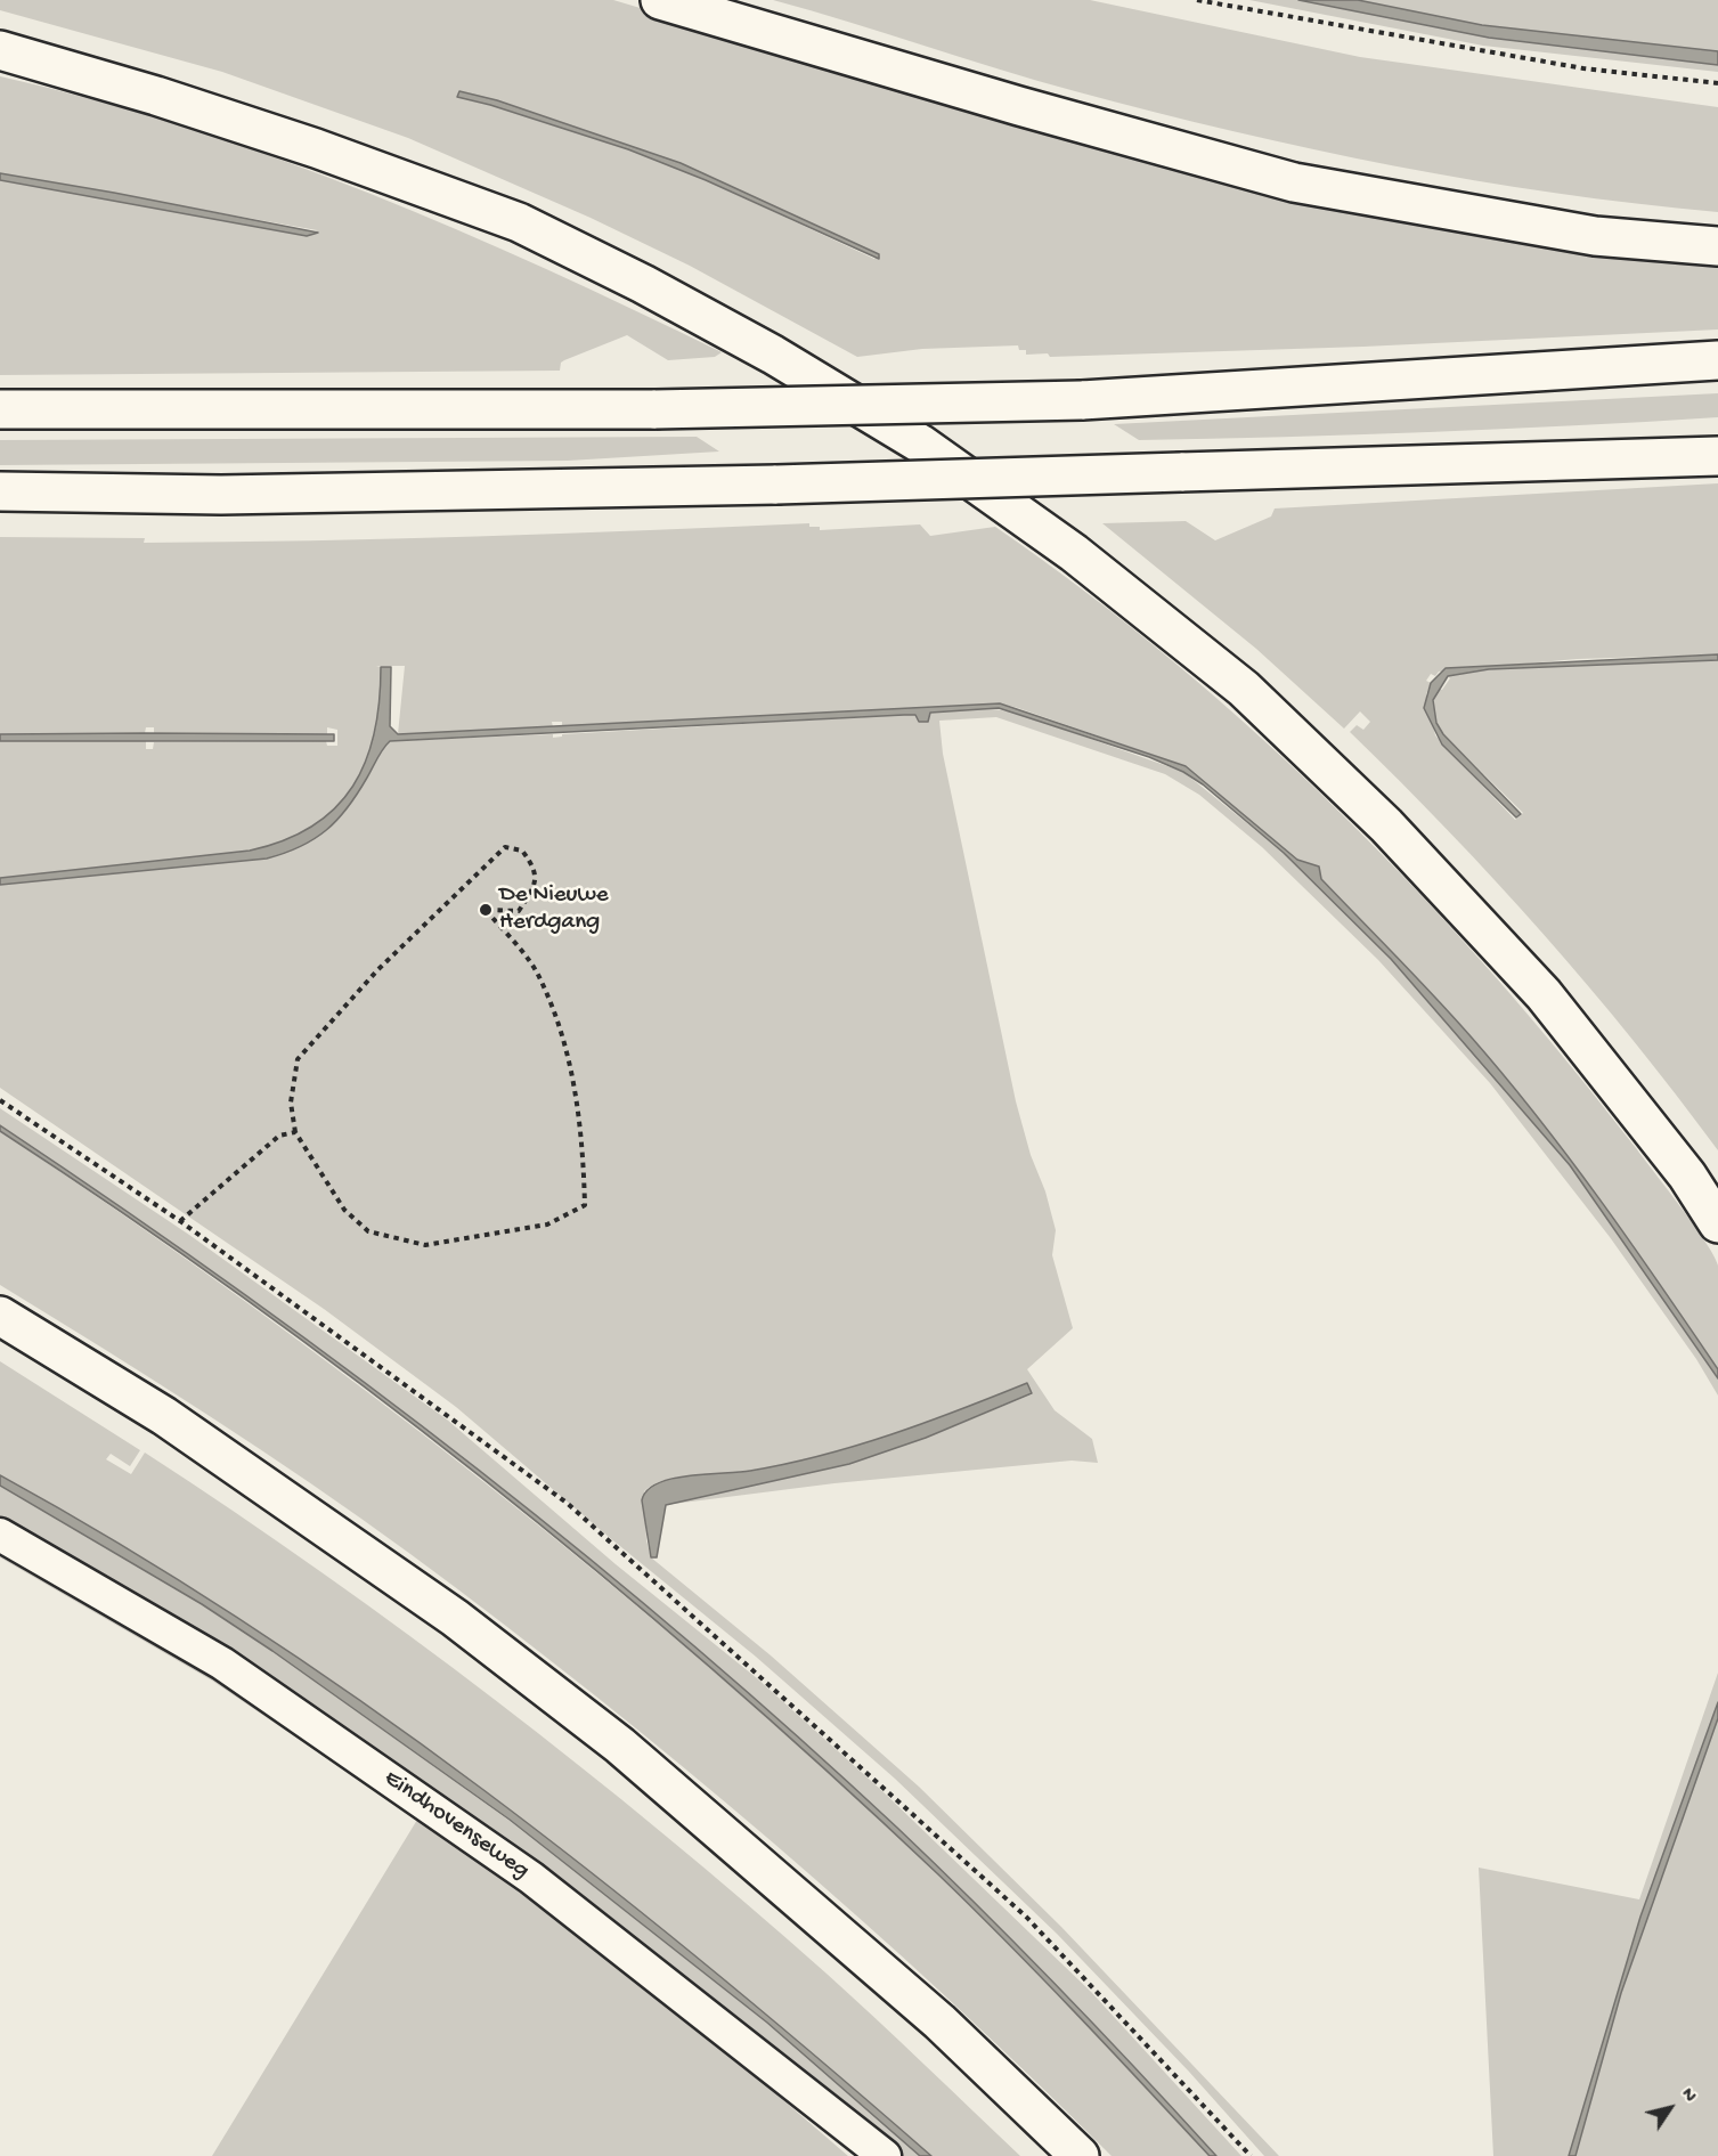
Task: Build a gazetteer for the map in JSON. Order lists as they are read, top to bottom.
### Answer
{
  "streets": {
    "street": ["Eindhovenseweg"]
  },
  "places": ["De Nieuwe Herdgang"],
  "north": "top right"
}
